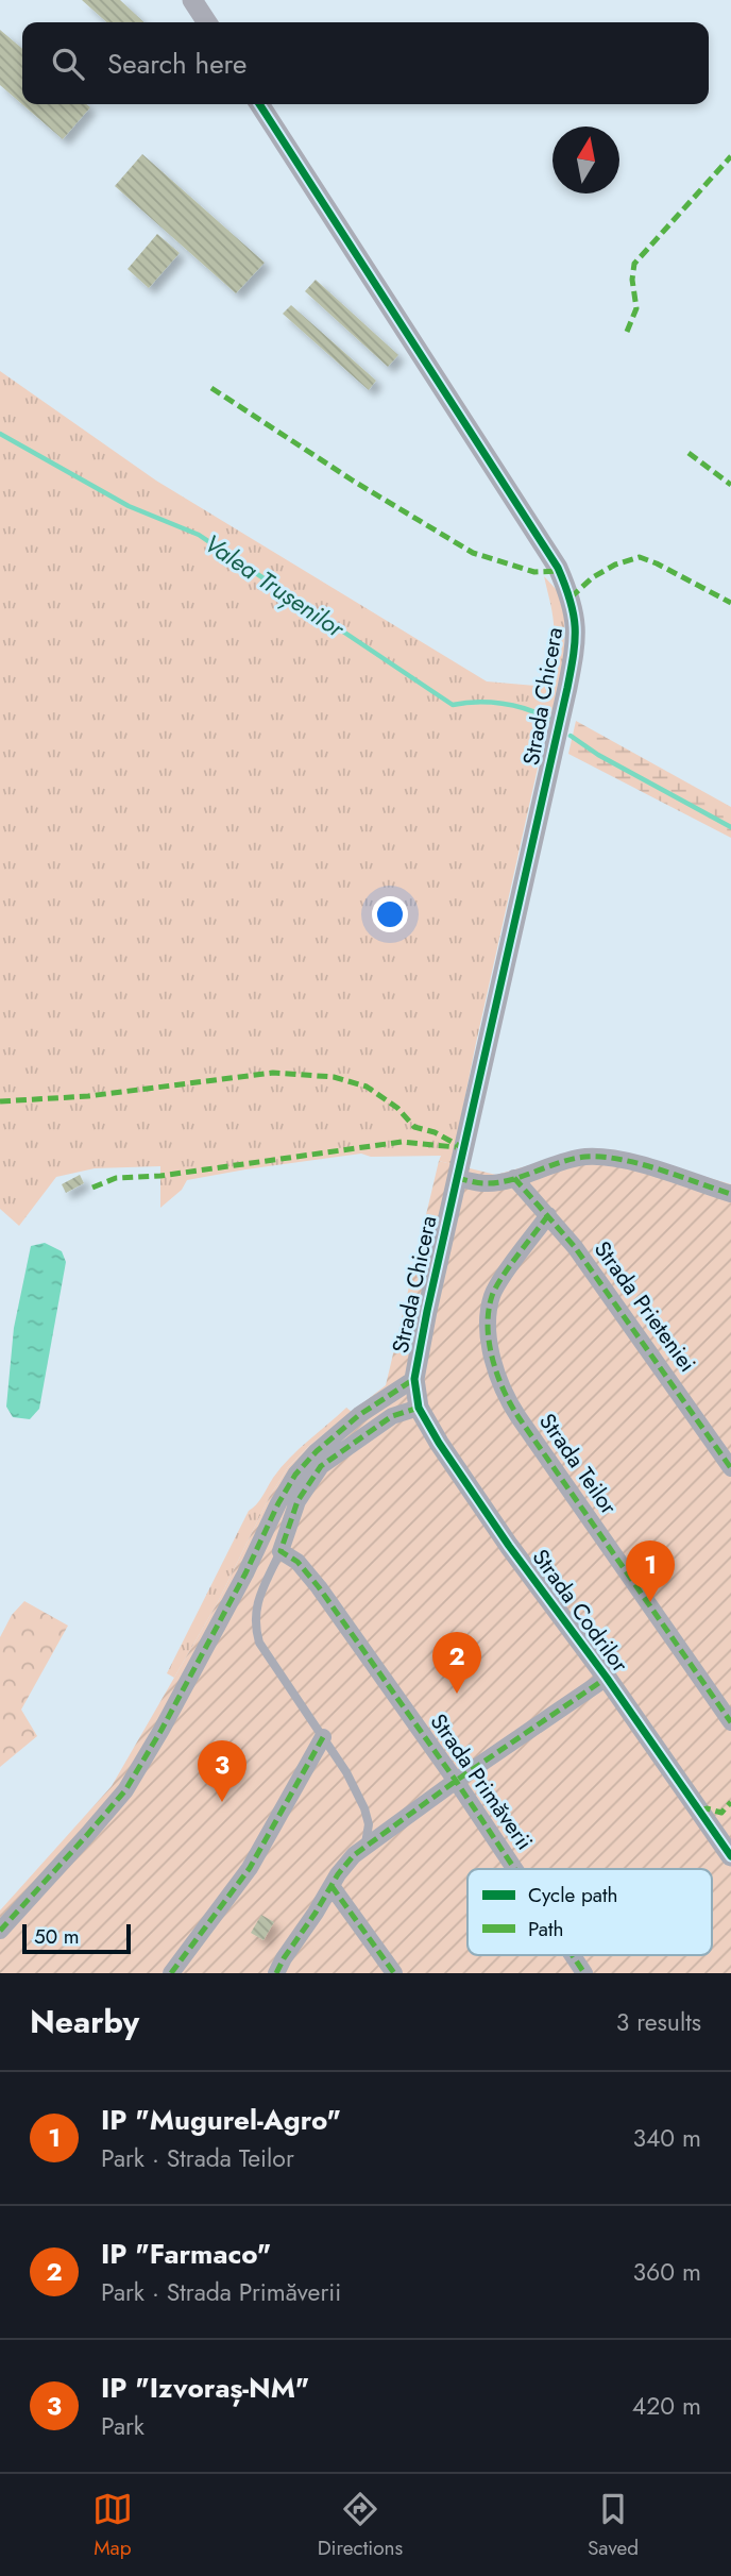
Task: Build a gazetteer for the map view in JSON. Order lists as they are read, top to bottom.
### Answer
{
  "streets": {
    "street": [
      "Strada Chicera",
      "Strada Prieteniei",
      "Strada Teilor",
      "Strada Codrilor",
      "Strada Primăverii"
    ]
  },
  "crossings": [
    ["Strada Chicera", "Strada Codrilor"],
    ["Strada Prieteniei", "Strada Teilor"]
  ],
  "water": ["Valea Trușenilor"],
  "legend": ["Cycle path", "Path"],
  "scale_bar": "50 m",
  "north": "top",
  "page": {
    "search": "Search here",
    "pins": ["1", "2", "3"],
    "scale": "50 m",
    "heading": ["Nearby", "3 results"],
    "list": [
      {
        "mark": "1",
        "name": "IP \"Mugurel-Agro\"",
        "note": "Park · Strada Teilor",
        "value": "340 m"
      },
      {
        "mark": "2",
        "name": "IP \"Farmaco\"",
        "note": "Park · Strada Primăverii",
        "value": "360 m"
      },
      {
        "mark": "3",
        "name": "IP \"Izvoraș-NM\"",
        "note": "Park",
        "value": "420 m"
      }
    ],
    "nav": ["Map", "Directions", "Saved"]
  }
}
